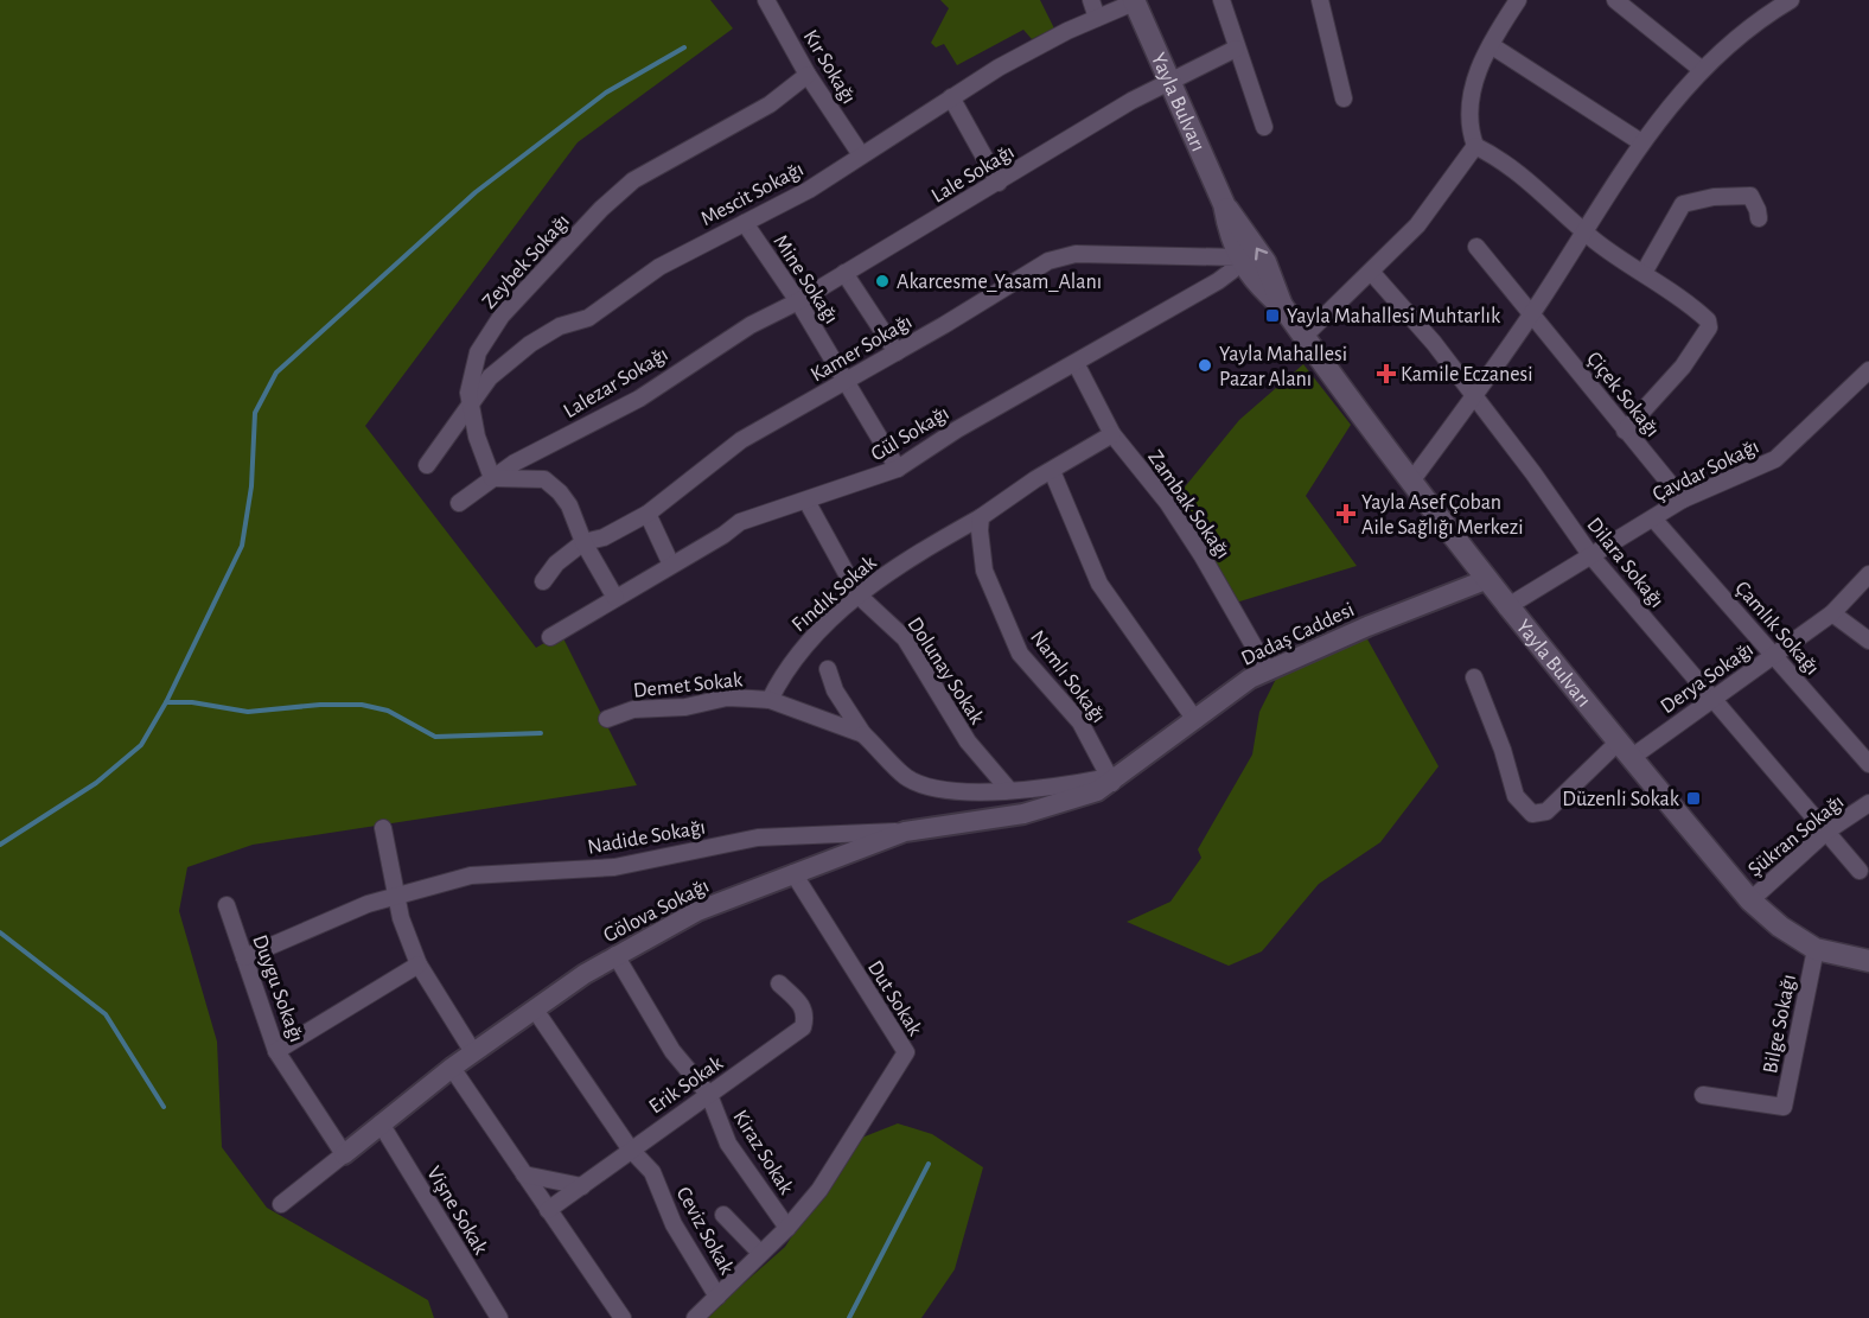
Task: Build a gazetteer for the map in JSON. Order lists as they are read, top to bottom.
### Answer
{
  "streets": {
    "main road": ["Yayla Bulvarı"],
    "street": [
      "Kır Sokağı",
      "Lale Sokağı",
      "Mescit Sokağı",
      "Zeybek Sokağı",
      "Mine Sokağı",
      "Kamer Sokağı",
      "Lalezar Sokağı",
      "Çiçek Sokağı",
      "Gül Sokağı",
      "Çavdar Sokağı",
      "Zambak Sokağı",
      "Dilara Sokağı",
      "Fındık Sokak",
      "Çamlık Sokağı",
      "Dadaş Caddesi",
      "Dolunay Sokak",
      "Namlı Sokağı",
      "Derya Sokağı",
      "Demet Sokak",
      "Şükran Sokağı",
      "Nadide Sokağı",
      "Gölova Sokağı",
      "Duygu Sokağı",
      "Dut Sokak",
      "Bilge Sokağı",
      "Erik Sokak",
      "Kiraz Sokak",
      "Vişne Sokak",
      "Ceviz Sokak"
    ]
  },
  "crossings": [
    ["Kır Sokağı", "Mescit Sokağı"],
    ["Kır Sokağı", "Zeybek Sokağı"],
    ["Yayla Bulvarı", "Lale Sokağı"],
    ["Yayla Bulvarı", "Mescit Sokağı"],
    ["Yayla Bulvarı", "Kamer Sokağı"],
    ["Yayla Bulvarı", "Gül Sokağı"],
    ["Yayla Bulvarı", "Çavdar Sokağı"],
    ["Yayla Bulvarı", "Dadaş Caddesi"],
    ["Yayla Bulvarı", "Derya Sokağı"],
    ["Yayla Bulvarı", "Şükran Sokağı"],
    ["Yayla Bulvarı", "Bilge Sokağı"],
    ["Lale Sokağı", "Mine Sokağı"],
    ["Lale Sokağı", "Lalezar Sokağı"],
    ["Mescit Sokağı", "Zeybek Sokağı"],
    ["Mescit Sokağı", "Mine Sokağı"],
    ["Zeybek Sokağı", "Lalezar Sokağı"],
    ["Mine Sokağı", "Kamer Sokağı"],
    ["Mine Sokağı", "Lalezar Sokağı"],
    ["Mine Sokağı", "Gül Sokağı"],
    ["Kamer Sokağı", "Gül Sokağı"],
    ["Çiçek Sokağı", "Çavdar Sokağı"],
    ["Gül Sokağı", "Zambak Sokağı"],
    ["Gül Sokağı", "Dolunay Sokak"],
    ["Çavdar Sokağı", "Dilara Sokağı"],
    ["Çavdar Sokağı", "Çamlık Sokağı"],
    ["Zambak Sokağı", "Dadaş Caddesi"],
    ["Dilara Sokağı", "Derya Sokağı"],
    ["Dilara Sokağı", "Şükran Sokağı"],
    ["Fındık Sokak", "Dolunay Sokak"],
    ["Fındık Sokak", "Namlı Sokağı"],
    ["Fındık Sokak", "Demet Sokak"],
    ["Çamlık Sokağı", "Derya Sokağı"],
    ["Dadaş Caddesi", "Dolunay Sokak"],
    ["Dadaş Caddesi", "Namlı Sokağı"],
    ["Dadaş Caddesi", "Demet Sokak"],
    ["Dadaş Caddesi", "Gölova Sokağı"],
    ["Namlı Sokağı", "Gölova Sokağı"],
    ["Nadide Sokağı", "Gölova Sokağı"],
    ["Nadide Sokağı", "Duygu Sokağı"],
    ["Gölova Sokağı", "Duygu Sokağı"],
    ["Gölova Sokağı", "Dut Sokak"],
    ["Gölova Sokağı", "Kiraz Sokak"],
    ["Gölova Sokağı", "Vişne Sokak"],
    ["Gölova Sokağı", "Ceviz Sokak"],
    ["Dut Sokak", "Kiraz Sokak"],
    ["Erik Sokak", "Kiraz Sokak"],
    ["Erik Sokak", "Ceviz Sokak"]
  ],
  "places": {
    "other": ["Akarcesme_Yasam_Alanı", "Yayla Mahallesi Pazar Alanı"],
    "transit": ["Yayla Mahallesi Muhtarlık", "Düzenli Sokak"],
    "health": ["Kamile Eczanesi", "Yayla Asef Çoban Aile Sağlığı Merkezi"]
  }
}
